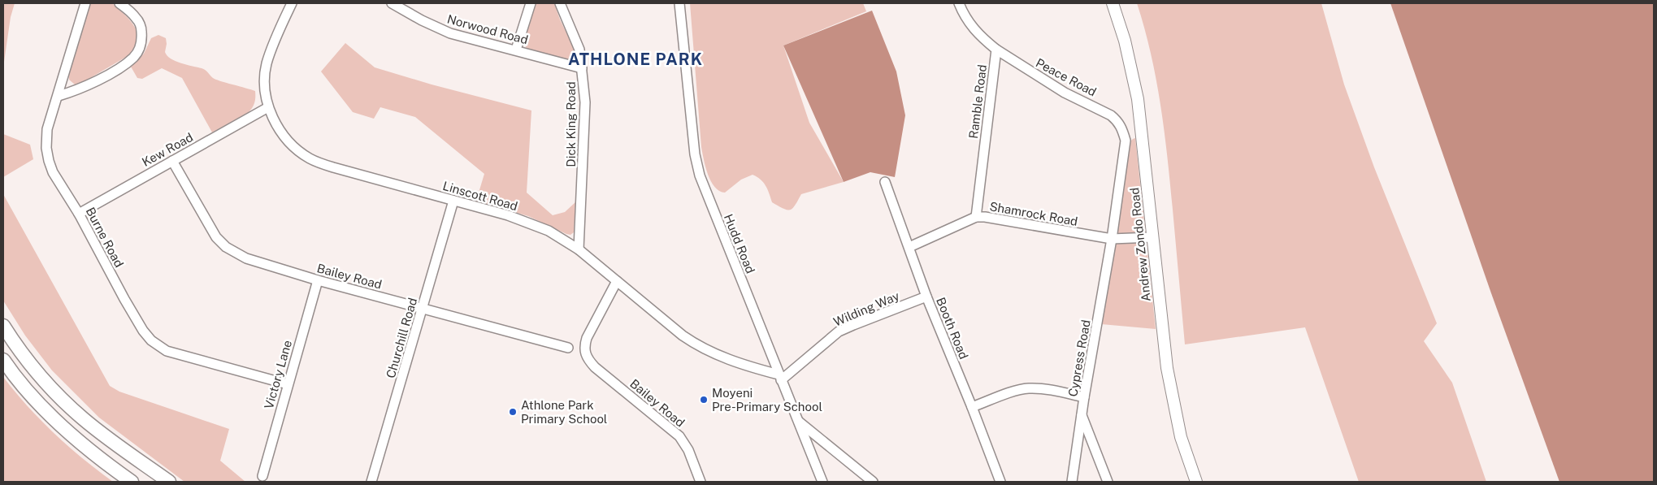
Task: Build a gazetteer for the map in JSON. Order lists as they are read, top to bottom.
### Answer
{
  "streets": {
    "main road": ["Andrew Zondo Road"],
    "street": [
      "Norwood Road",
      "Peace Road",
      "Ramble Road",
      "Dick King Road",
      "Kew Road",
      "Linscott Road",
      "Shamrock Road",
      "Burne Road",
      "Hudd Road",
      "Bailey Road",
      "Wilding Way",
      "Booth Road",
      "Churchill Road",
      "Cypress Road",
      "Victory Lane"
    ]
  },
  "crossings": [
    ["Norwood Road", "Dick King Road"],
    ["Peace Road", "Ramble Road"],
    ["Peace Road", "Cypress Road"],
    ["Ramble Road", "Shamrock Road"],
    ["Dick King Road", "Linscott Road"],
    ["Kew Road", "Linscott Road"],
    ["Kew Road", "Burne Road"],
    ["Kew Road", "Bailey Road"],
    ["Linscott Road", "Hudd Road"],
    ["Linscott Road", "Bailey Road"],
    ["Linscott Road", "Wilding Way"],
    ["Linscott Road", "Churchill Road"],
    ["Shamrock Road", "Booth Road"],
    ["Shamrock Road", "Cypress Road"],
    ["Burne Road", "Victory Lane"],
    ["Hudd Road", "Wilding Way"],
    ["Bailey Road", "Churchill Road"],
    ["Bailey Road", "Victory Lane"],
    ["Wilding Way", "Booth Road"]
  ],
  "districts": ["ATHLONE PARK"],
  "places": ["Moyeni Pre-Primary School", "Athlone Park Primary School"]
}
